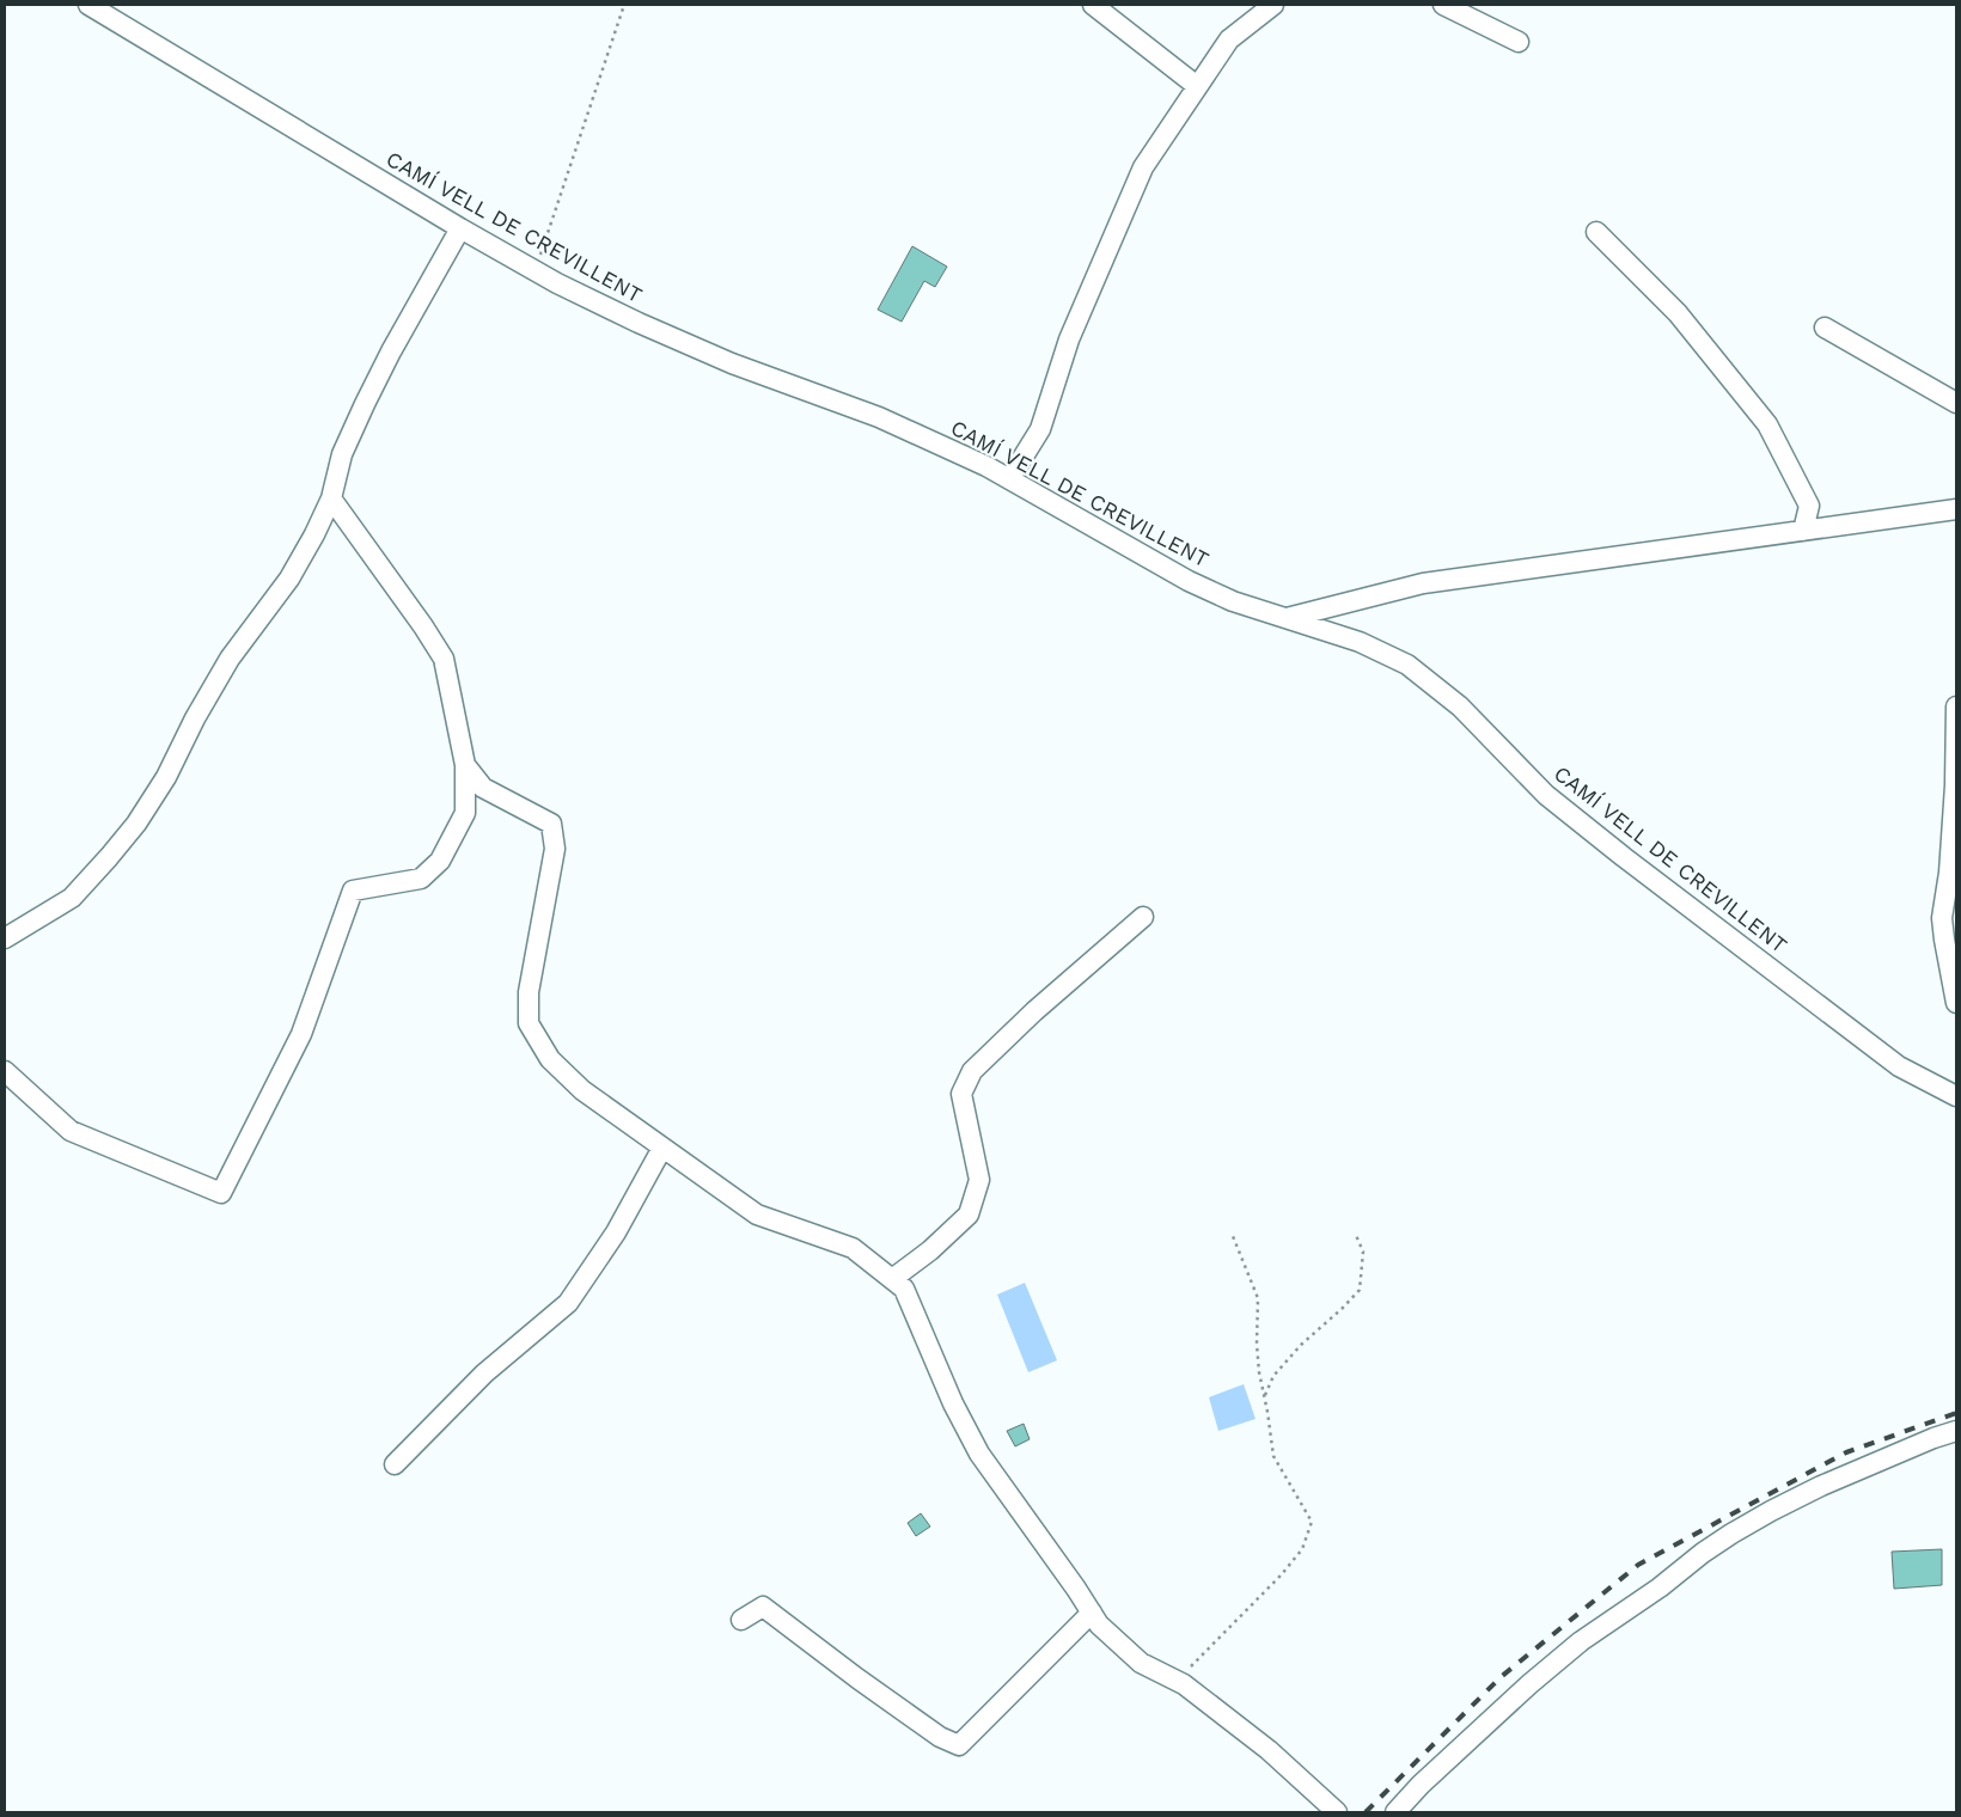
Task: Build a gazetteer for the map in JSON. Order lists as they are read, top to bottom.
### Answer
{
  "streets": {
    "street": ["CAMÍ VELL DE CREVILLENT"]
  }
}
